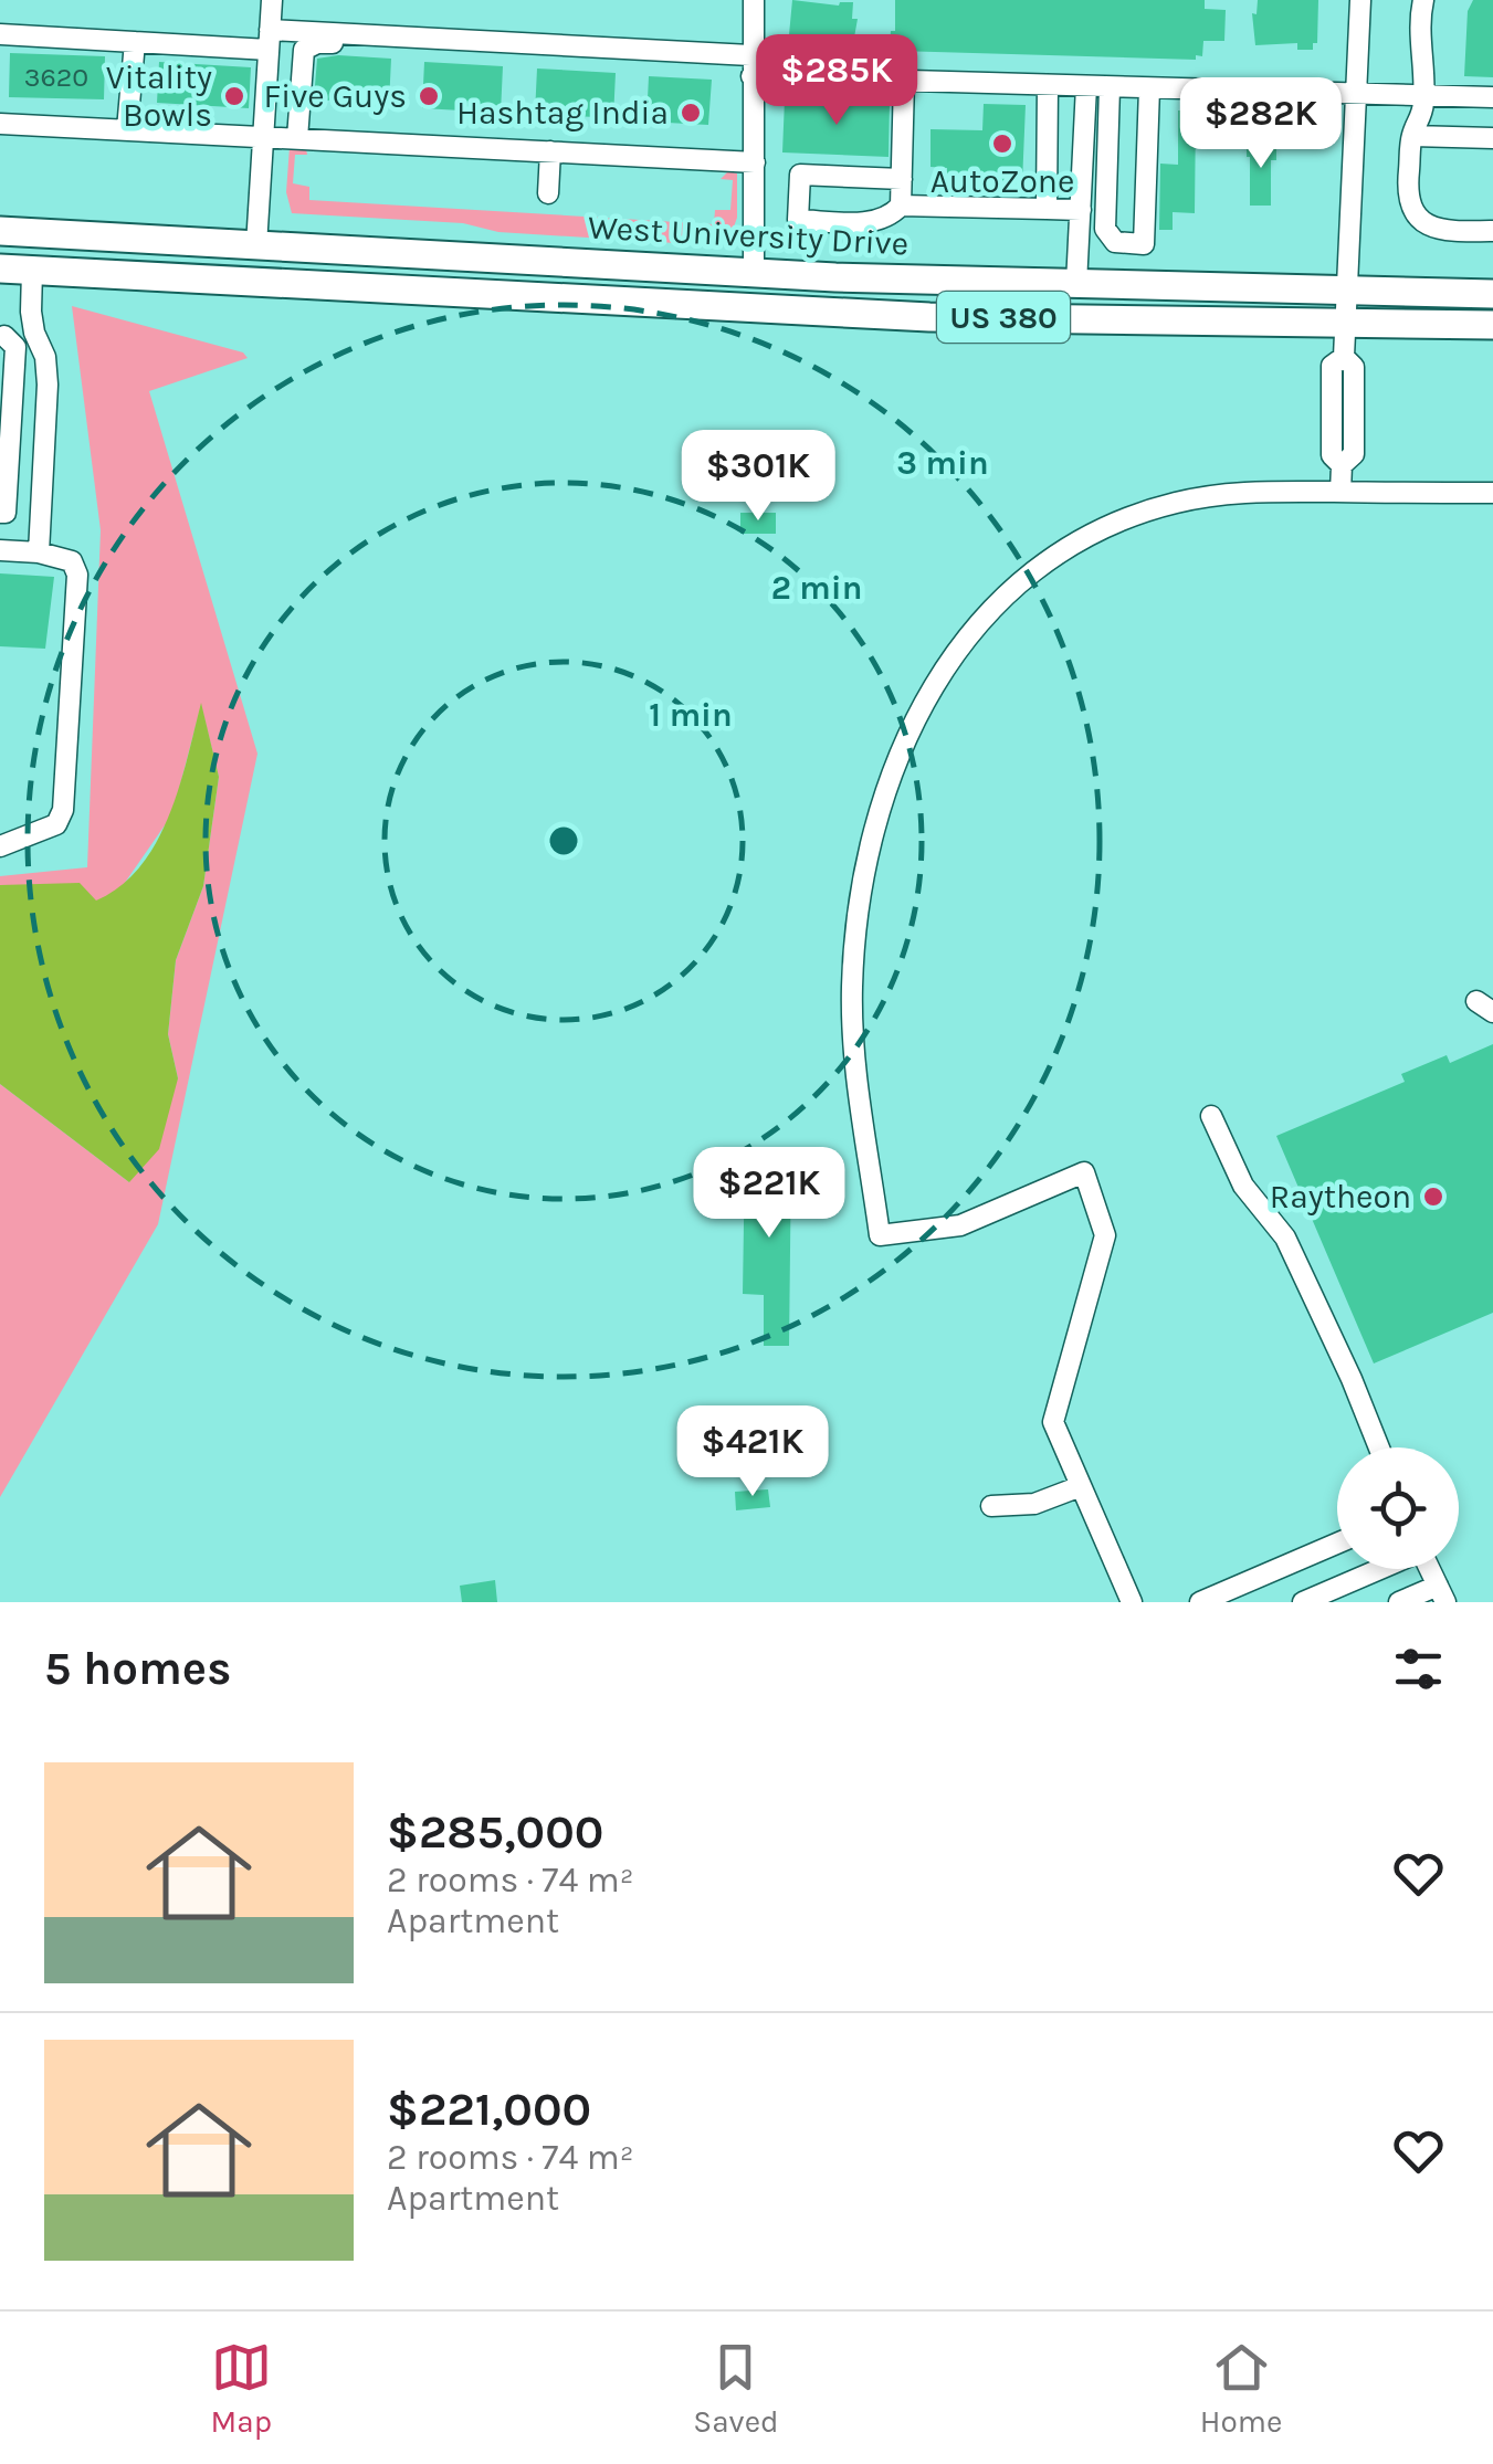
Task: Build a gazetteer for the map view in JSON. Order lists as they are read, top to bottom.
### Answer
{
  "streets": {
    "highway": ["West University Drive", "US 380"]
  },
  "places": [
    "Vitality Bowls",
    "Five Guys",
    "Hashtag India",
    "AutoZone",
    "Raytheon"
  ],
  "house_numbers": ["3620"],
  "page": {
    "price": [
      "$285K",
      "$282K",
      "$301K",
      "$221K",
      "$421K"
    ],
    "heading": "5 homes",
    "list": [
      {
        "name": "$285,000",
        "note": "2 rooms · 74 m² · Apartment"
      },
      {
        "name": "$221,000",
        "note": "2 rooms · 74 m² · Apartment"
      }
    ],
    "tabs": ["Map", "Saved", "Home"]
  },
  "rings": ["3 min", "2 min", "1 min"]
}
